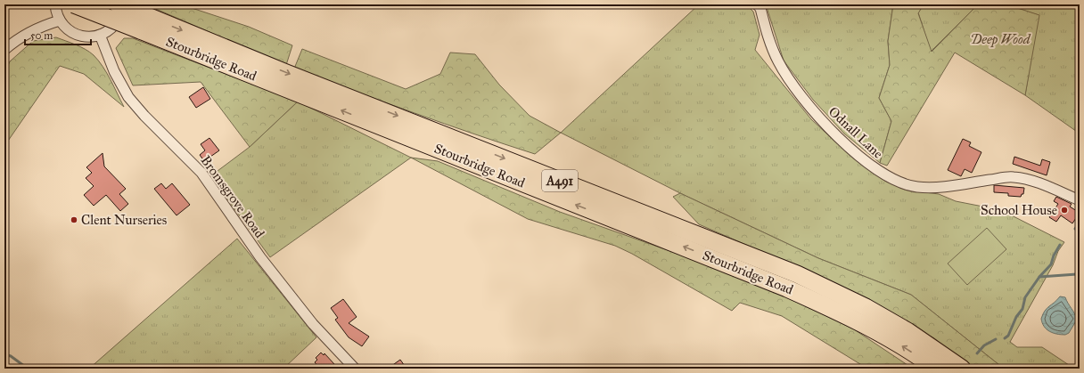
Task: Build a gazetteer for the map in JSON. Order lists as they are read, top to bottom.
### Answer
{
  "streets": {
    "highway": ["Stourbridge Road", "A491"],
    "street": ["Odnall Lane", "Bromsgrove Road"]
  },
  "parks": ["Deep Wood"],
  "places": ["School House", "Clent Nurseries"],
  "scale_bar": "50 m"
}
